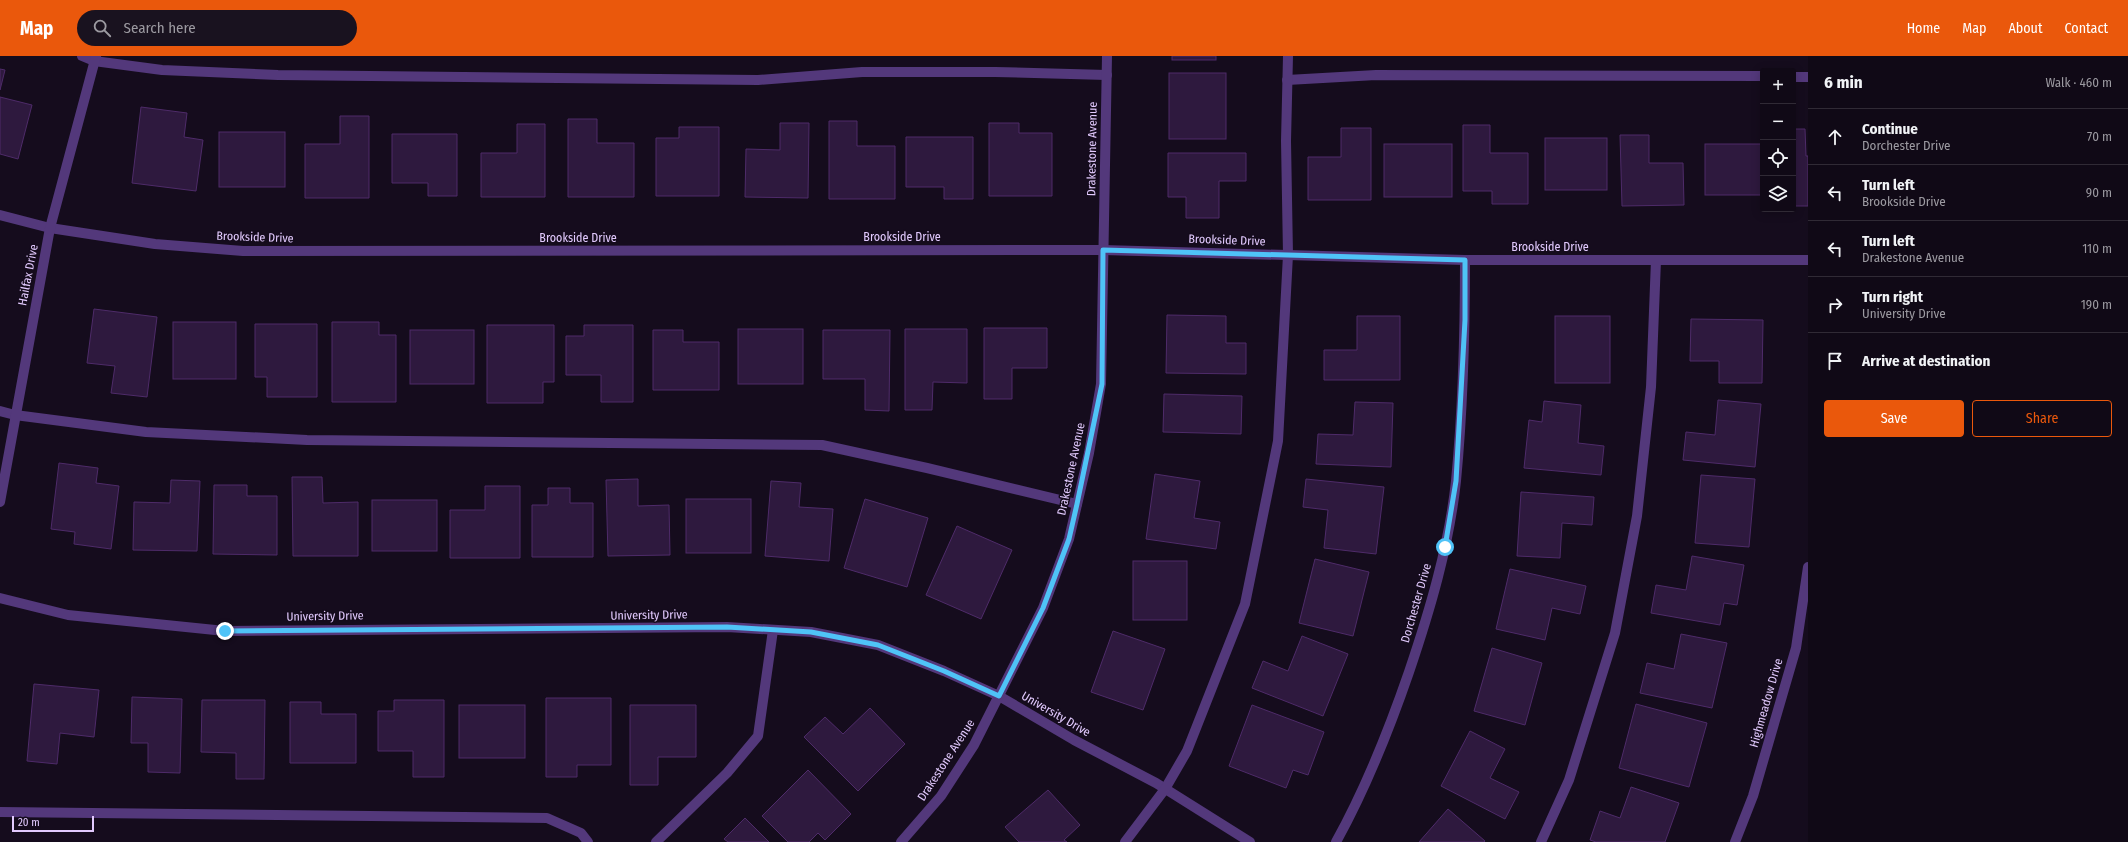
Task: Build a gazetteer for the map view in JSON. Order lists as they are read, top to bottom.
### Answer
{
  "streets": {
    "street": [
      "Drakestone Avenue",
      "Brookside Drive",
      "Hailfax Drive",
      "Dorchester Drive",
      "University Drive",
      "Highmeadow Drive"
    ]
  },
  "crossings": [
    ["Drakestone Avenue", "Brookside Drive"],
    ["Drakestone Avenue", "University Drive"],
    ["Brookside Drive", "Hailfax Drive"],
    ["Brookside Drive", "Dorchester Drive"]
  ],
  "scale_bar": "20 m",
  "page": {
    "header": "Map",
    "search": "Search here",
    "nav": [
      "Home",
      "Map",
      "About",
      "Contact"
    ],
    "heading": ["6 min", "Walk · 460 m"],
    "map_buttons": ["+", "−"],
    "list": [
      ["Continue", "Dorchester Drive", "70 m"],
      ["Turn left", "Brookside Drive", "90 m"],
      ["Turn left", "Drakestone Avenue", "110 m"],
      ["Turn right", "University Drive", "190 m"],
      "Arrive at destination"
    ],
    "buttons": ["Save", "Share"],
    "scale": "20 m"
  }
}
